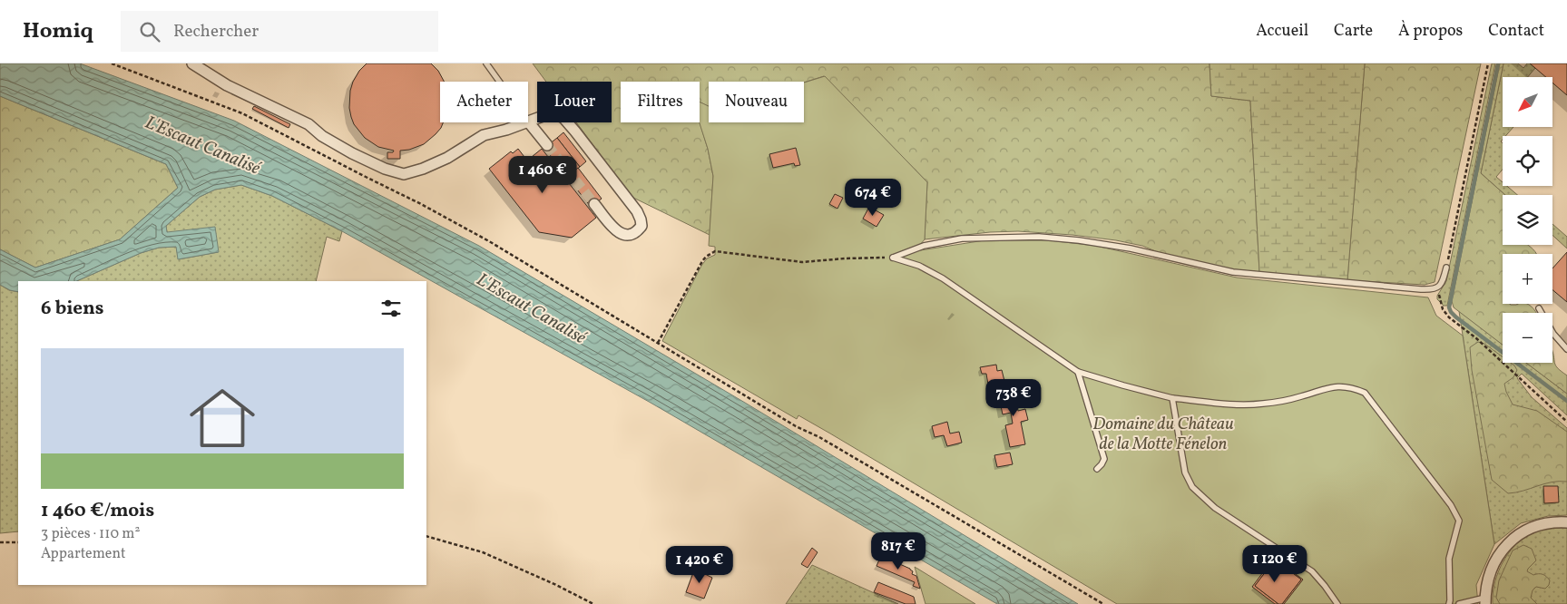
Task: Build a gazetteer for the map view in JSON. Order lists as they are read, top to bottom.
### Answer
{
  "water": ["L'Escaut Canalisé"],
  "parks": ["Domaine du Château de la Motte Fénelon"],
  "north": "bottom left",
  "page": {
    "header": "Homiq",
    "search": "Rechercher",
    "nav": [
      "Accueil",
      "Carte",
      "À propos",
      "Contact"
    ],
    "map_buttons": ["+", "−"],
    "chip": [
      "Acheter",
      "Louer",
      "Filtres",
      "Nouveau"
    ],
    "price": [
      "1 460 €",
      "674 €",
      "738 €",
      "817 €",
      "1 120 €",
      "1 420 €"
    ],
    "heading": "6 biens",
    "list": [
      {
        "name": "1 460 €/mois",
        "note": "3 pièces · 110 m² · Appartement"
      }
    ]
  }
}
